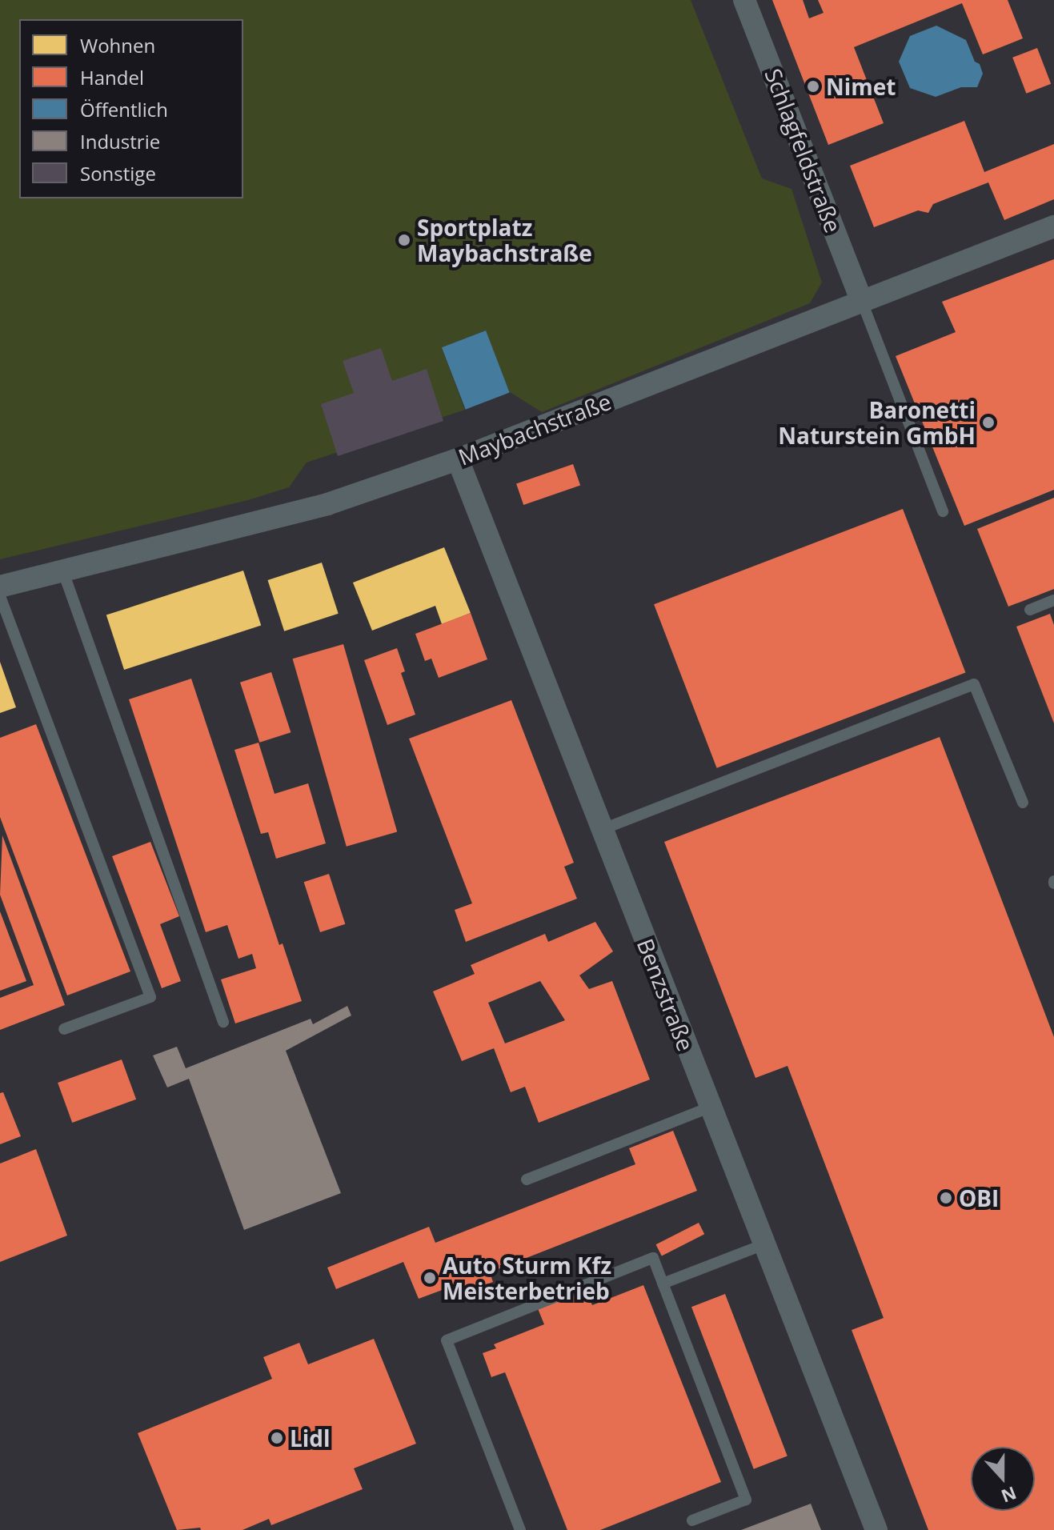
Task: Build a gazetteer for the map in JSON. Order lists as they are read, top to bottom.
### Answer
{
  "streets": {
    "street": ["Schlagfeldstraße", "Maybachstraße", "Benzstraße"]
  },
  "crossings": [
    ["Schlagfeldstraße", "Maybachstraße"],
    ["Maybachstraße", "Benzstraße"]
  ],
  "places": [
    "Nimet",
    "Sportplatz Maybachstraße",
    "Baronetti Naturstein GmbH",
    "OBI",
    "Auto Sturm Kfz Meisterbetrieb",
    "Lidl"
  ],
  "legend": [
    "Wohnen",
    "Handel",
    "Öffentlich",
    "Industrie",
    "Sonstige"
  ],
  "north": "bottom"
}
